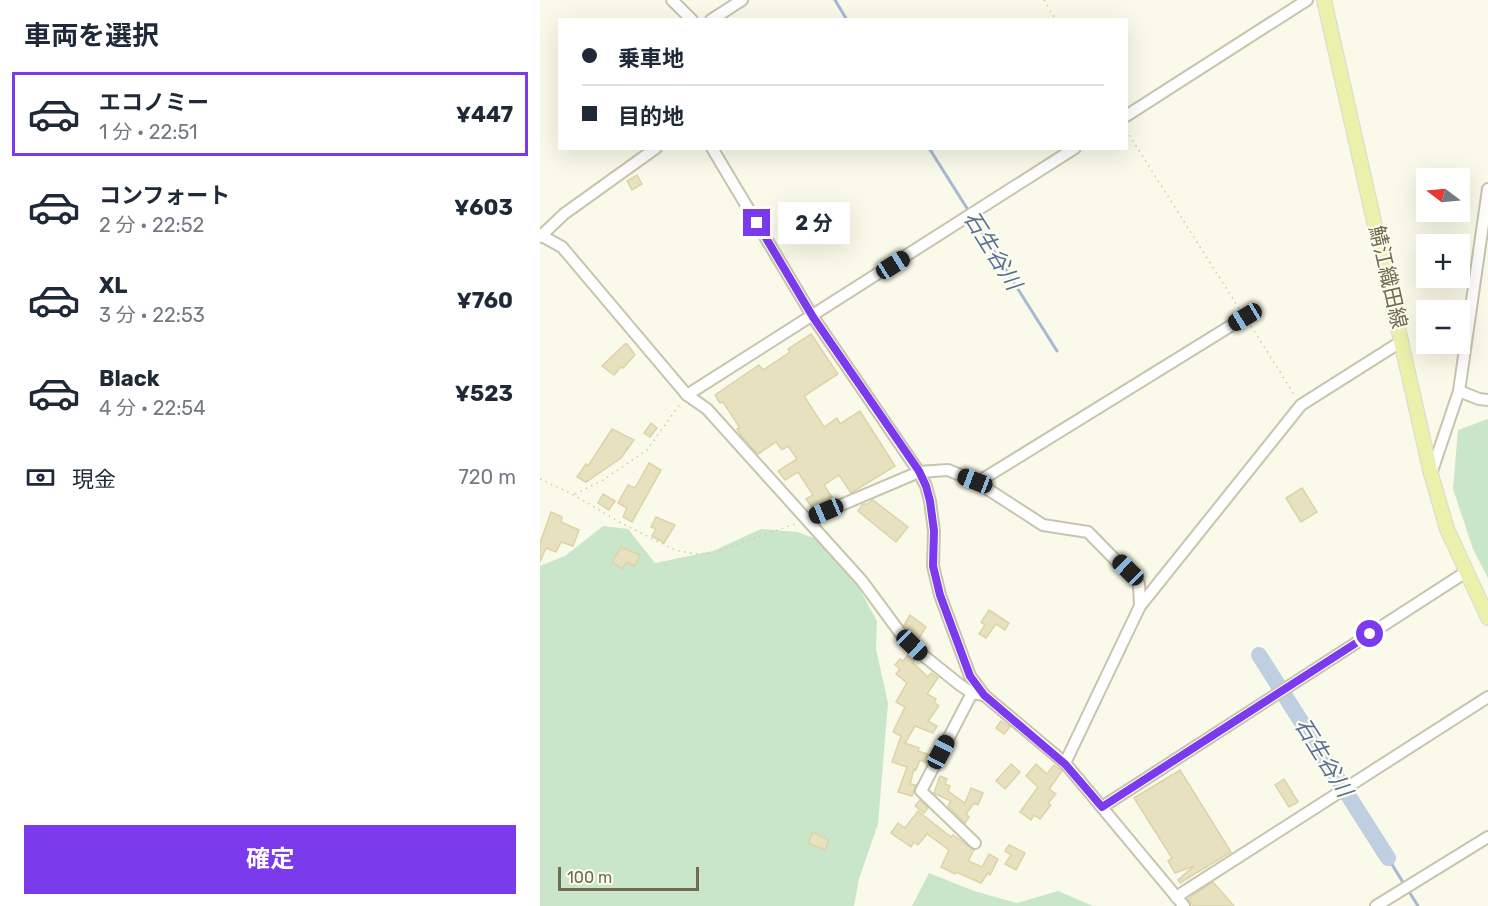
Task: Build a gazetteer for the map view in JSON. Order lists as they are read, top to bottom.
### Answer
{
  "streets": {
    "main road": ["鯖江織田線"]
  },
  "water": ["石生谷川"],
  "scale_bar": "100 m",
  "north": "left",
  "page": {
    "heading": "車両を選択",
    "banner": ["乗車地", "目的地"],
    "list": [
      {
        "name": "エコノミー",
        "note": "1 分 · 22:51",
        "value": "¥447"
      },
      {
        "name": "コンフォート",
        "note": "2 分 · 22:52",
        "value": "¥603"
      },
      {
        "name": "XL",
        "note": "3 分 · 22:53",
        "value": "¥760"
      },
      {
        "name": "Black",
        "note": "4 分 · 22:54",
        "value": "¥523"
      }
    ],
    "map_buttons": ["+", "−"],
    "bubble": "2 分",
    "pay": ["現金", "720 m"],
    "buttons": "確定",
    "scale": "100 m"
  }
}
